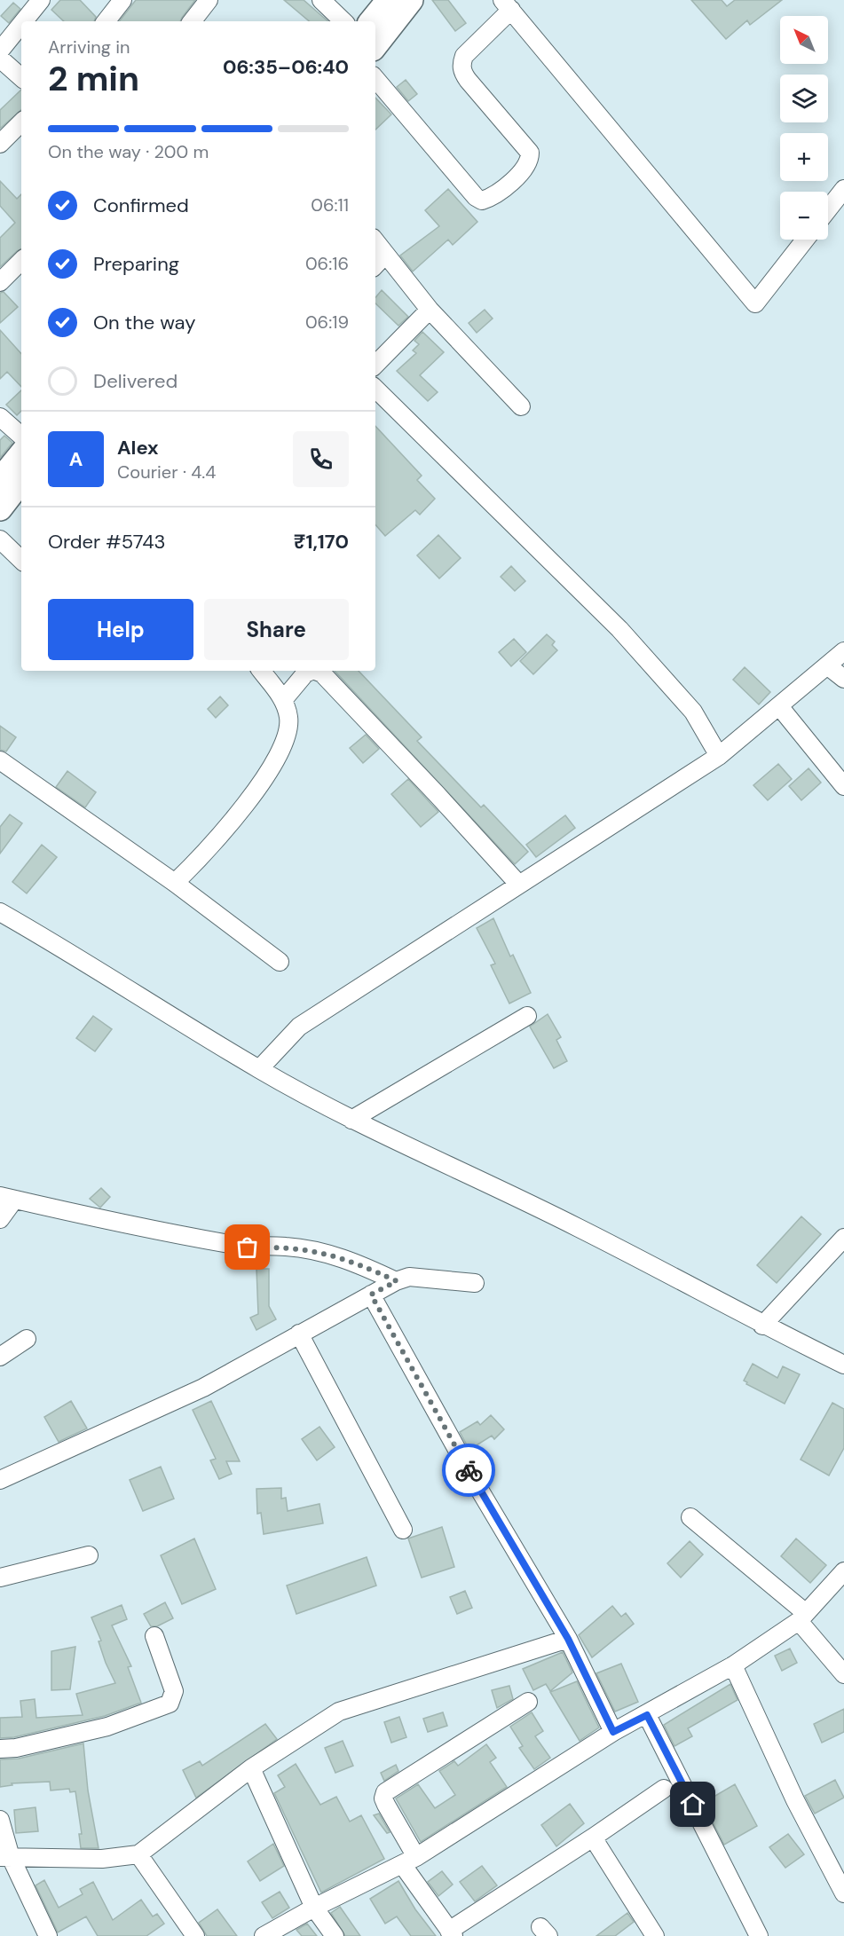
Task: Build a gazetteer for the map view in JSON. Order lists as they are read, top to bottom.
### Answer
{
  "north": "top left",
  "page": {
    "map_buttons": ["+", "−"],
    "heading": ["2 min", "Arriving in", "06:35–06:40"],
    "panel": [
      "Alex",
      "Courier · 4.4",
      "Order #5743",
      "₹1,170"
    ],
    "bar": "On the way · 200 m",
    "list": [
      ["Confirmed", "06:11"],
      ["Preparing", "06:16"],
      ["On the way", "06:19"],
      "Delivered"
    ],
    "round": "A",
    "buttons": ["Help", "Share"]
  }
}
